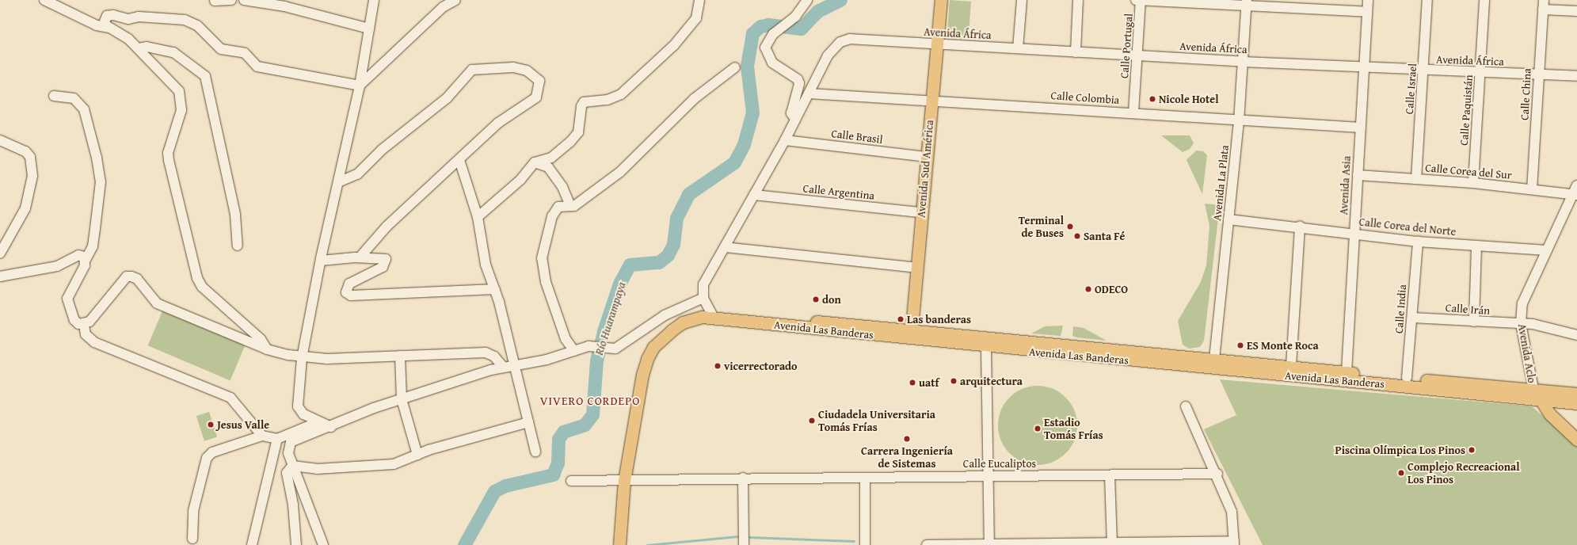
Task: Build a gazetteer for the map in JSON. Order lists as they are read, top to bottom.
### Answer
{
  "streets": {
    "main road": ["Avenida Sud América", "Avenida Las Banderas", "Avenida Aclo"],
    "street": [
      "Avenida África",
      "Calle Portugal",
      "Calle Israel",
      "Calle China",
      "Calle Colombia",
      "Calle Paquistán",
      "Calle Brasil",
      "Calle Corea del Sur",
      "Avenida La Plata",
      "Avenida Asia",
      "Calle Argentina",
      "Calle Corea del Norte",
      "Calle India",
      "Calle Irán",
      "Calle Eucaliptos"
    ]
  },
  "crossings": [
    ["Avenida África", "Calle Portugal"],
    ["Avenida África", "Calle Israel"],
    ["Avenida África", "Calle China"],
    ["Avenida África", "Calle Colombia"],
    ["Avenida África", "Calle Paquistán"],
    ["Avenida África", "Avenida Sud América"],
    ["Avenida África", "Avenida La Plata"],
    ["Avenida África", "Avenida Asia"],
    ["Calle Portugal", "Calle Colombia"],
    ["Calle Israel", "Calle Corea del Sur"],
    ["Calle China", "Calle Corea del Sur"],
    ["Calle Colombia", "Avenida Sud América"],
    ["Calle Colombia", "Avenida La Plata"],
    ["Calle Colombia", "Avenida Asia"],
    ["Calle Paquistán", "Calle Corea del Sur"],
    ["Calle Brasil", "Avenida Sud América"],
    ["Avenida Sud América", "Calle Argentina"],
    ["Avenida Sud América", "Avenida Las Banderas"],
    ["Calle Corea del Sur", "Avenida Asia"],
    ["Calle Corea del Sur", "Avenida Aclo"],
    ["Avenida La Plata", "Calle Corea del Norte"],
    ["Avenida La Plata", "Avenida Las Banderas"],
    ["Avenida Asia", "Calle Corea del Norte"],
    ["Avenida Asia", "Avenida Las Banderas"],
    ["Calle Corea del Norte", "Calle India"],
    ["Calle Corea del Norte", "Avenida Aclo"],
    ["Calle India", "Calle Irán"],
    ["Calle India", "Avenida Las Banderas"],
    ["Calle Irán", "Avenida Aclo"],
    ["Avenida Las Banderas", "Avenida Aclo"],
    ["Avenida Las Banderas", "Calle Eucaliptos"]
  ],
  "districts": ["VIVERO CORDEPO"],
  "water": ["Río Huarampaya"],
  "places": [
    "Nicole Hotel",
    "Terminal de Buses",
    "Santa Fé",
    "ODECO",
    "don",
    "Las banderas",
    "ES Monte Roca",
    "vicerrectorado",
    "arquitectura",
    "uatf",
    "Ciudadela Universitaria Tomás Frías",
    "Jesus Valle",
    "Estadio Tomás Frías",
    "Carrera Ingeniería de Sistemas",
    "Piscina Olímpica Los Pinos",
    "Complejo Recreacional Los Pinos"
  ]
}
